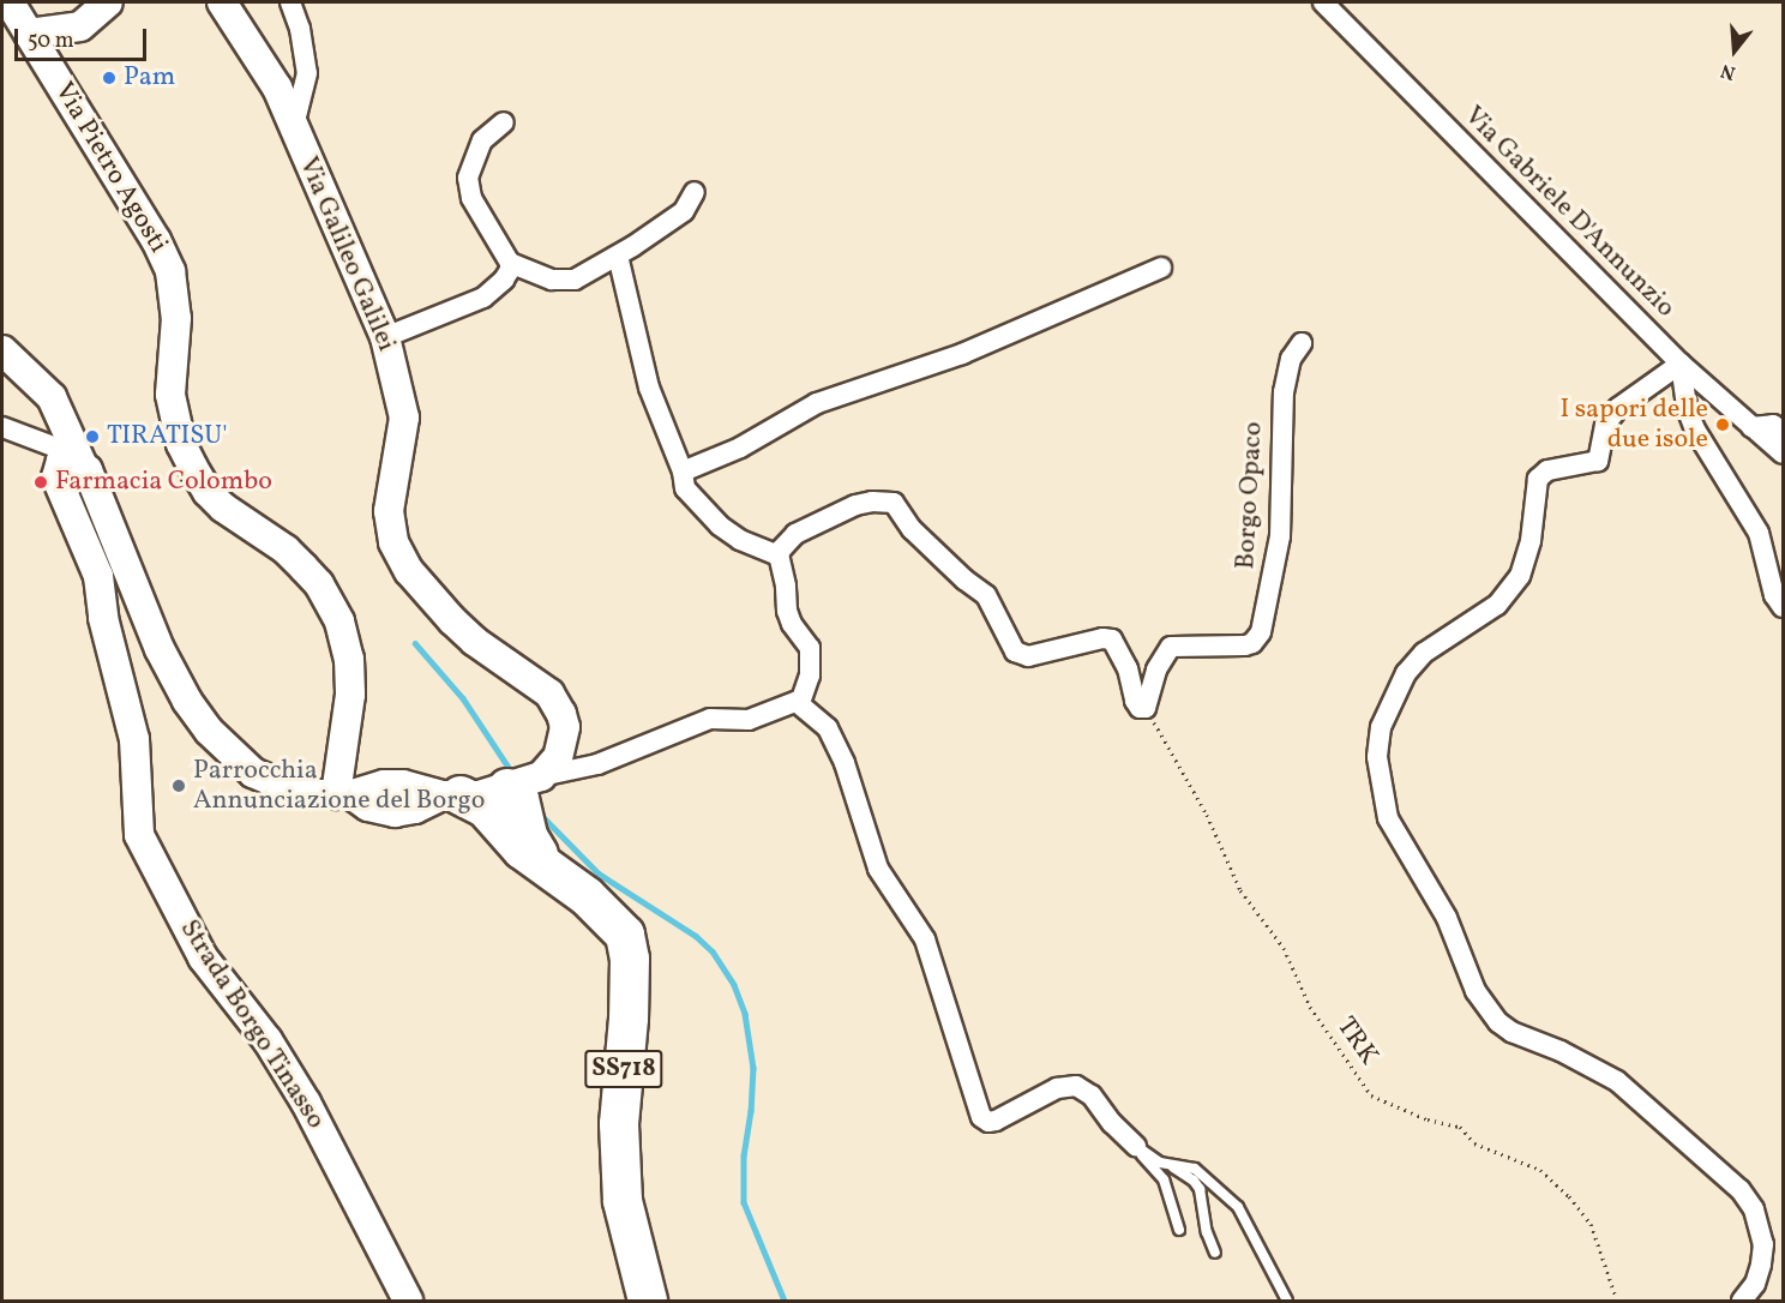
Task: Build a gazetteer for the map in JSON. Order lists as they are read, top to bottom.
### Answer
{
  "streets": {
    "highway": ["SS718"],
    "main road": ["Via Pietro Agosti", "Via Galileo Galilei", "Strada Borgo Tinasso"],
    "street": ["Via Gabriele D'Annunzio", "Borgo Opaco"],
    "path": ["TRK"]
  },
  "crossings": [
    ["Via Galileo Galilei", "SS718"],
    ["Borgo Opaco", "TRK"]
  ],
  "places": [
    "Pam",
    "I sapori delle due isole",
    "TIRATISU'",
    "Farmacia Colombo",
    "Parrocchia Annunciazione del Borgo"
  ],
  "scale_bar": "50 m",
  "north": "bottom"
}
